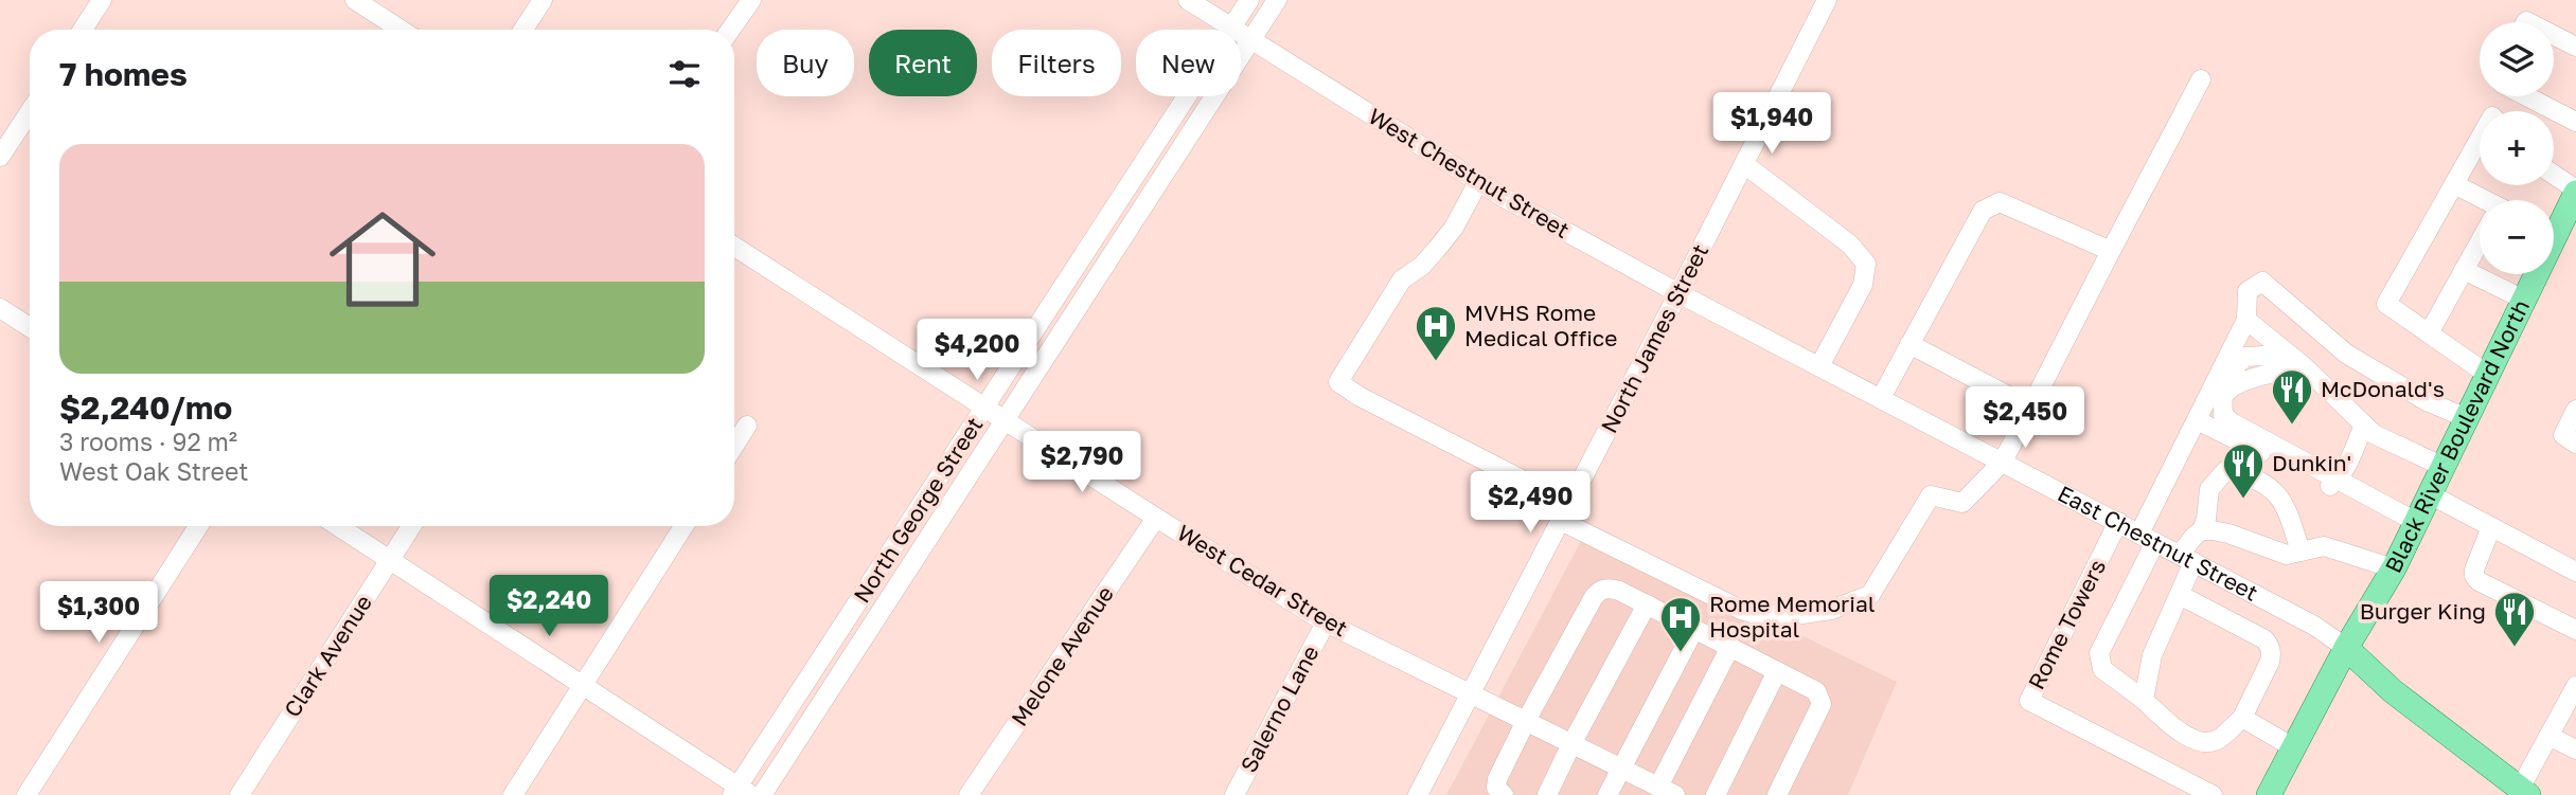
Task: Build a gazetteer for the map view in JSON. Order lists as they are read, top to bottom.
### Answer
{
  "streets": {
    "main road": ["Black River Boulevard North", "East Chestnut Street"],
    "street": [
      "West Chestnut Street",
      "North James Street",
      "North George Street",
      "West Cedar Street",
      "Rome Towers",
      "Clark Avenue",
      "Melone Avenue",
      "Salerno Lane"
    ]
  },
  "crossings": [
    ["West Chestnut Street", "North James Street"],
    ["West Chestnut Street", "North George Street"],
    ["West Chestnut Street", "East Chestnut Street"],
    ["North James Street", "East Chestnut Street"],
    ["North James Street", "West Cedar Street"],
    ["Black River Boulevard North", "East Chestnut Street"],
    ["North George Street", "West Cedar Street"],
    ["East Chestnut Street", "Rome Towers"],
    ["West Cedar Street", "Melone Avenue"],
    ["West Cedar Street", "Salerno Lane"]
  ],
  "places": {
    "hospital": ["MVHS Rome Medical Office", "Rome Memorial Hospital"],
    "restaurant": ["McDonald's", "Dunkin'", "Burger King"]
  },
  "page": {
    "map_buttons": ["+", "−"],
    "chip": [
      "Buy",
      "Rent",
      "Filters",
      "New"
    ],
    "heading": "7 homes",
    "price": [
      "$1,940",
      "$4,200",
      "$2,450",
      "$2,790",
      "$2,490",
      "$2,240",
      "$1,300"
    ],
    "list": [
      {
        "name": "$2,240/mo",
        "note": "3 rooms · 92 m² · West Oak Street"
      }
    ]
  }
}
